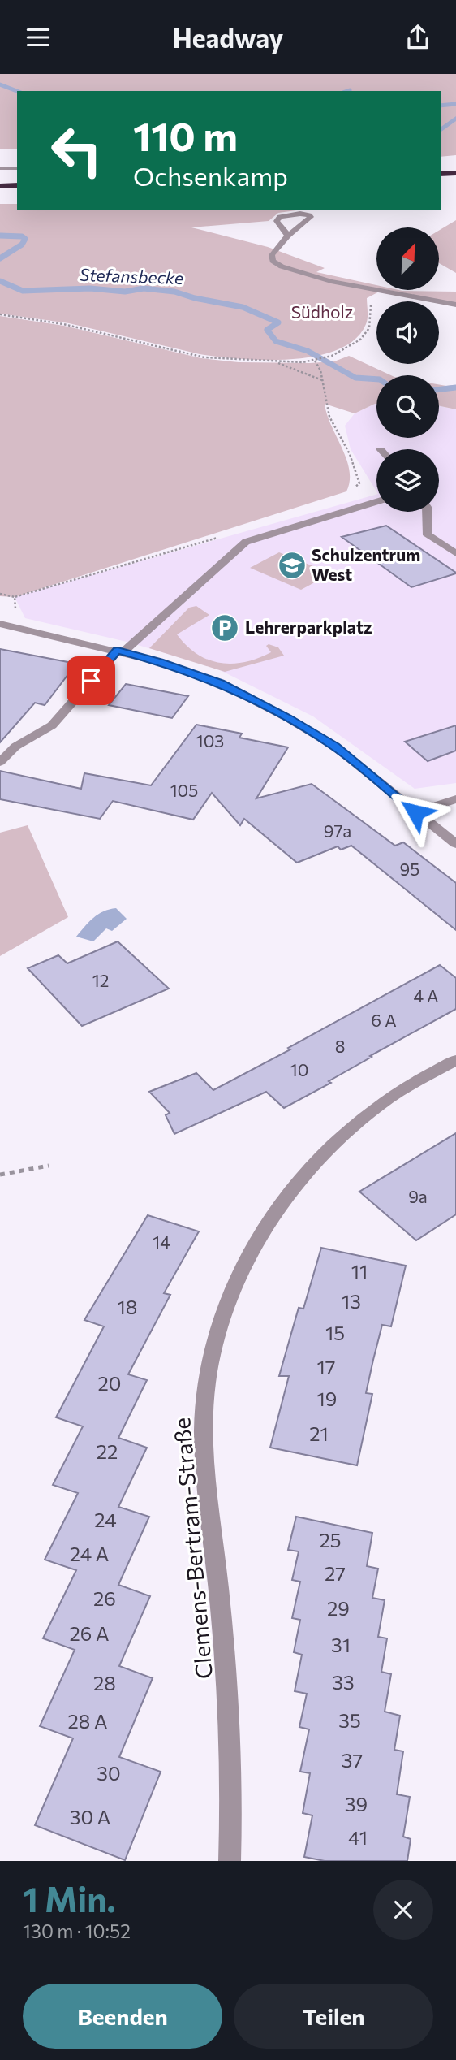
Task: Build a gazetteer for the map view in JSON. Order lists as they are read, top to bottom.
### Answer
{
  "streets": {
    "street": ["Clemens-Bertram-Straße"]
  },
  "water": ["Stefansbecke"],
  "parks": ["Südholz"],
  "places": {
    "school or university": ["Schulzentrum West"],
    "parking": ["Lehrerparkplatz"]
  },
  "house_numbers": [
    "103",
    "105",
    "97a",
    "95",
    "12",
    "4 A",
    "6 A",
    "8",
    "10",
    "9a",
    "14",
    "11",
    "13",
    "18",
    "15",
    "17",
    "20",
    "19",
    "21",
    "22",
    "24",
    "25",
    "24 A",
    "27",
    "26",
    "29",
    "26 A",
    "31",
    "33",
    "28",
    "35",
    "28 A",
    "37",
    "30",
    "39",
    "30 A",
    "41"
  ],
  "north": "top right",
  "page": {
    "header": "Headway",
    "turn": ["110 m", "Ochsenkamp"],
    "heading": ["1 Min.", "130 m · 10:52"],
    "buttons": ["Beenden", "Teilen"]
  }
}
